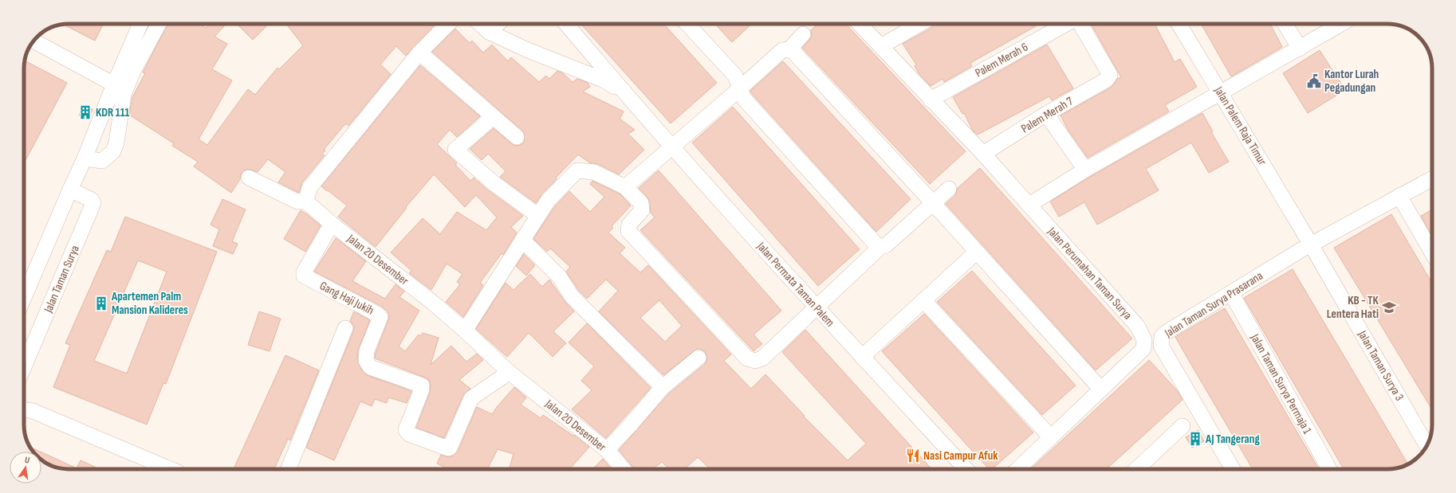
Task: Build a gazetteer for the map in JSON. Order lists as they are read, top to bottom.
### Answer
{
  "streets": {
    "street": [
      "Palem Merah 6",
      "Palem Merah 7",
      "Jalan Palem Raja Timur",
      "Jalan 20 Desember",
      "Jalan Perumahan Taman Surya",
      "Jalan Taman Surya",
      "Jalan Permata Taman Palem",
      "Gang Haji Jukih",
      "Jalan Taman Surya Prasarana",
      "Jalan Taman Surya 3",
      "Jalan Taman Surya Permaja 1"
    ]
  },
  "crossings": [
    ["Palem Merah 6", "Jalan Perumahan Taman Surya"],
    ["Palem Merah 7", "Jalan Perumahan Taman Surya"],
    ["Jalan Palem Raja Timur", "Jalan Taman Surya Prasarana"],
    ["Jalan Palem Raja Timur", "Jalan Taman Surya 3"],
    ["Jalan 20 Desember", "Gang Haji Jukih"],
    ["Jalan Taman Surya Prasarana", "Jalan Taman Surya 3"],
    ["Jalan Taman Surya Prasarana", "Jalan Taman Surya Permaja 1"]
  ],
  "places": {
    "public building": ["Kantor Lurah Pegadungan"],
    "building": ["KDR 111", "Apartemen Palm Mansion Kalideres", "AJ Tangerang"],
    "school or university": ["KB - TK Lentera Hati"],
    "restaurant": ["Nasi Campur Afuk"]
  },
  "north": "top"
}
